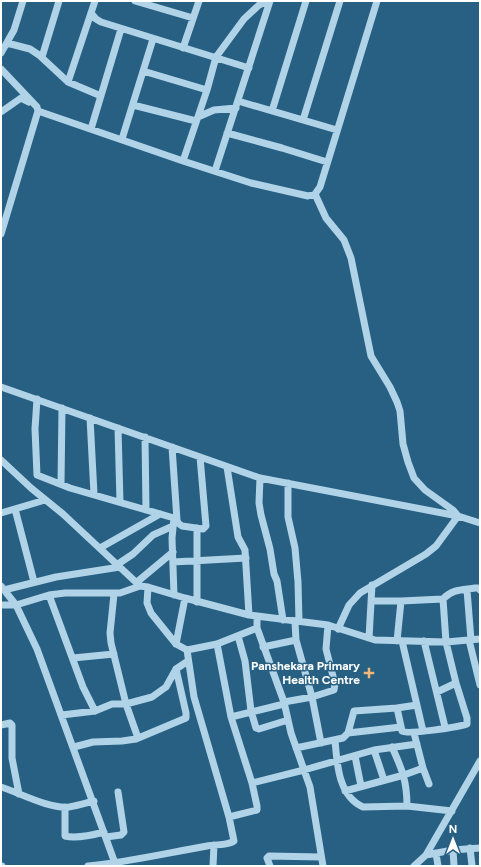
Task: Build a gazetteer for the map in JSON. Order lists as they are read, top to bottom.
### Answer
{
  "places": {
    "health": ["Panshekara Primary Health Centre"]
  },
  "north": "top"
}
